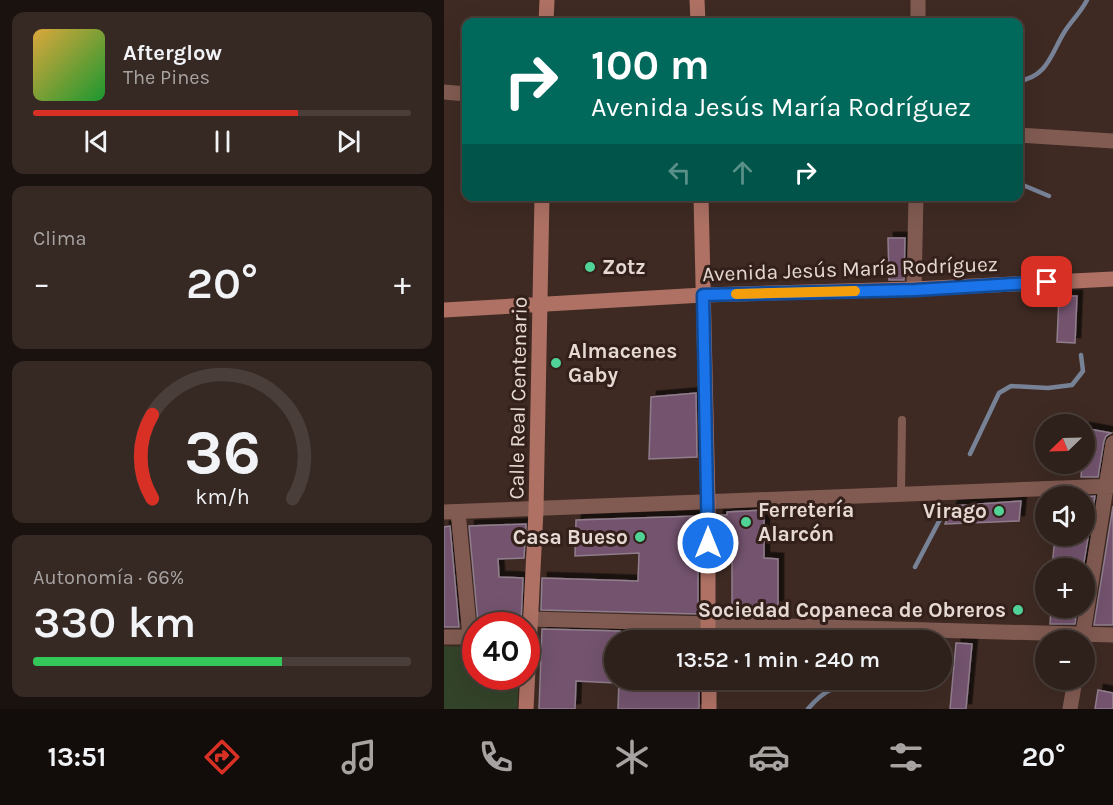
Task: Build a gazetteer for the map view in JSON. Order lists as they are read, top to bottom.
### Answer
{
  "streets": {
    "street": ["Avenida Jesús María Rodríguez", "Calle Real Centenario"]
  },
  "crossings": [
    ["Avenida Jesús María Rodríguez", "Calle Real Centenario"]
  ],
  "places": [
    "Zotz",
    "Almacenes Gaby",
    "Virago",
    "Ferretería Alarcón",
    "Casa Bueso",
    "Sociedad Copaneca de Obreros"
  ],
  "north": "bottom left",
  "page": {
    "turn": ["100 m", "Avenida Jesús María Rodríguez"],
    "song": ["Afterglow", "The Pines"],
    "tile": [
      "Clima",
      ["Autonomía · 66%", "330 km"]
    ],
    "heat": ["−", "20°", "+"],
    "map_buttons": ["+", "−"],
    "limit": "40",
    "trip": "13:52 · 1 min · 240 m",
    "tabs": ["13:51", "20°"],
    "gauge": ["36", "km/h"]
  }
}
